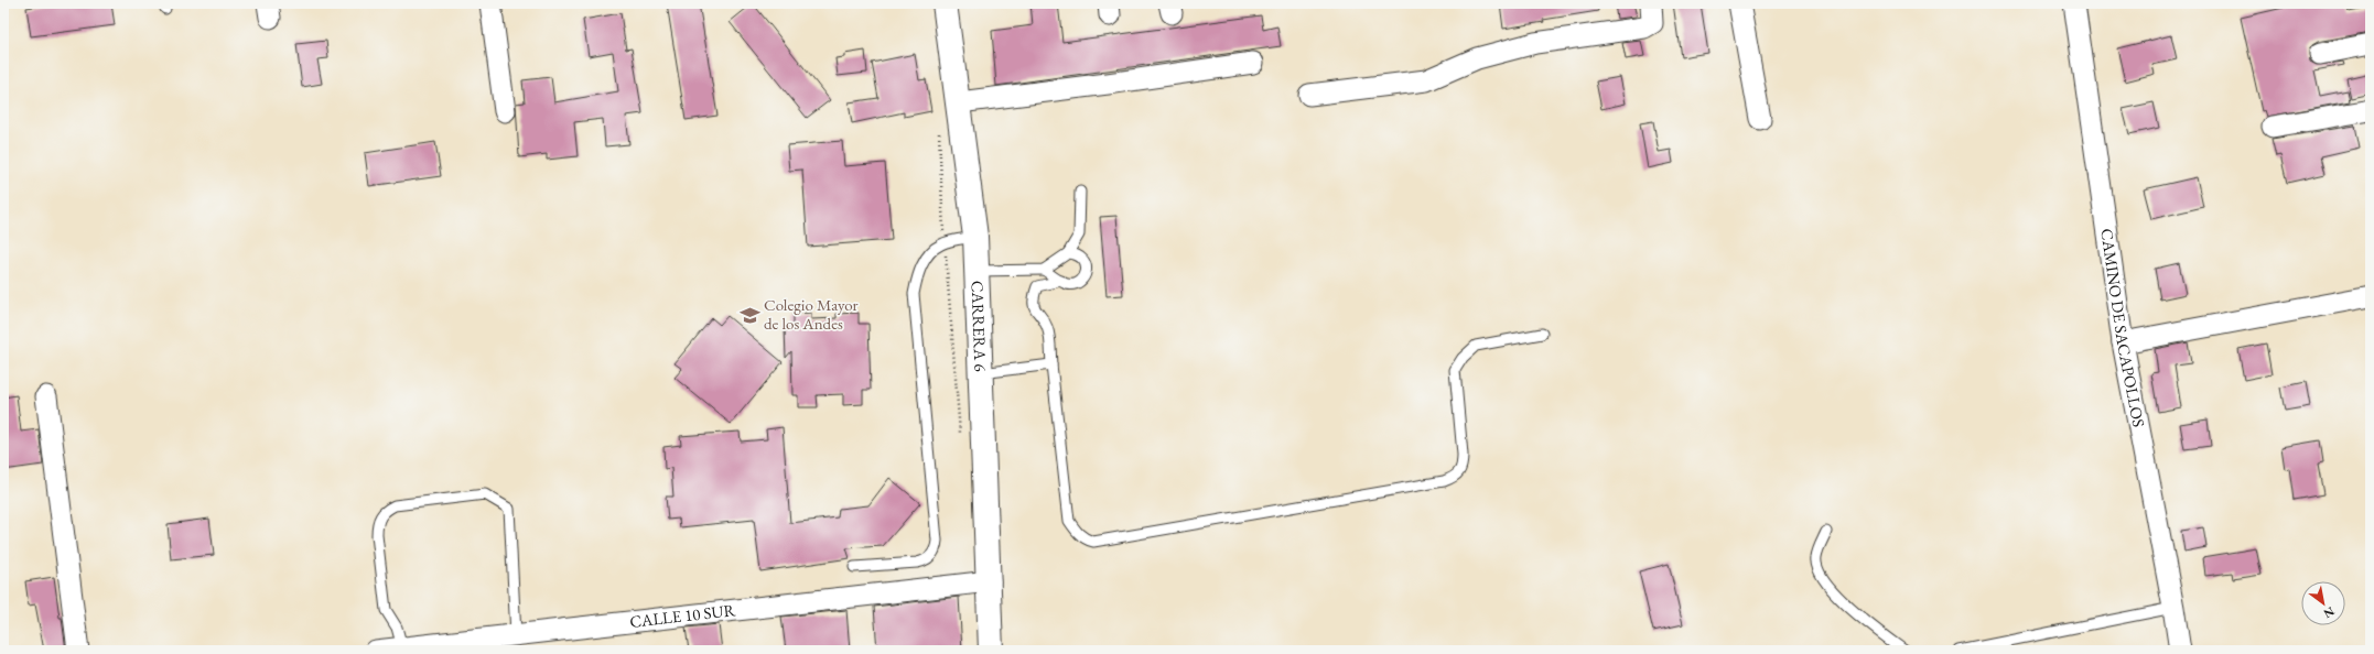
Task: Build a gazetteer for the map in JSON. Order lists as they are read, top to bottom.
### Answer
{
  "streets": {
    "main road": ["CARRERA 6"],
    "street": ["CAMINO DE SACAPOLLOS", "CALLE 10 SUR"]
  },
  "crossings": [
    ["CARRERA 6", "CALLE 10 SUR"]
  ],
  "places": {
    "school or university": ["Colegio Mayor de los Andes"]
  },
  "north": "bottom right"
}
